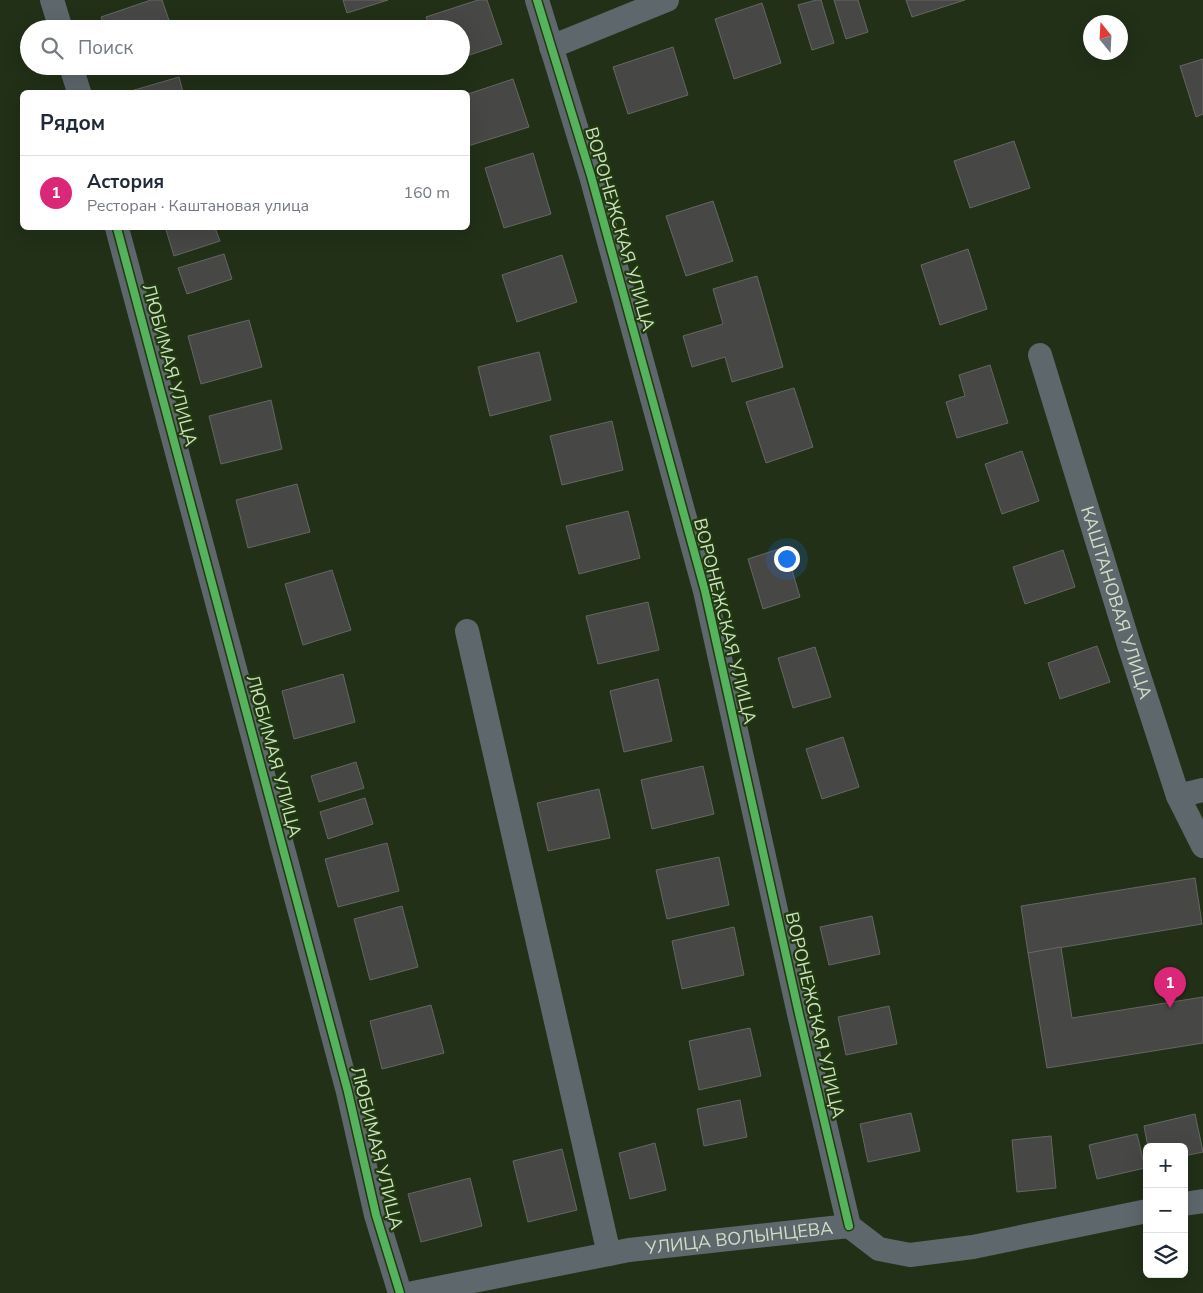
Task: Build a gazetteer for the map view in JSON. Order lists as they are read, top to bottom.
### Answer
{
  "streets": {
    "street": [
      "ВОРОНЕЖСКАЯ УЛИЦА",
      "ЛЮБИМАЯ УЛИЦА",
      "КАШТАНОВАЯ УЛИЦА",
      "УЛИЦА ВОЛЫНЦЕВА"
    ]
  },
  "crossings": [
    ["ВОРОНЕЖСКАЯ УЛИЦА", "УЛИЦА ВОЛЫНЦЕВА"]
  ],
  "north": "top",
  "page": {
    "search": "Поиск",
    "heading": "Рядом",
    "list": [
      {
        "mark": "1",
        "name": "Астория",
        "note": "Ресторан · Каштановая улица",
        "value": "160 m"
      }
    ],
    "pins": "1",
    "map_buttons": ["+", "−"]
  }
}
